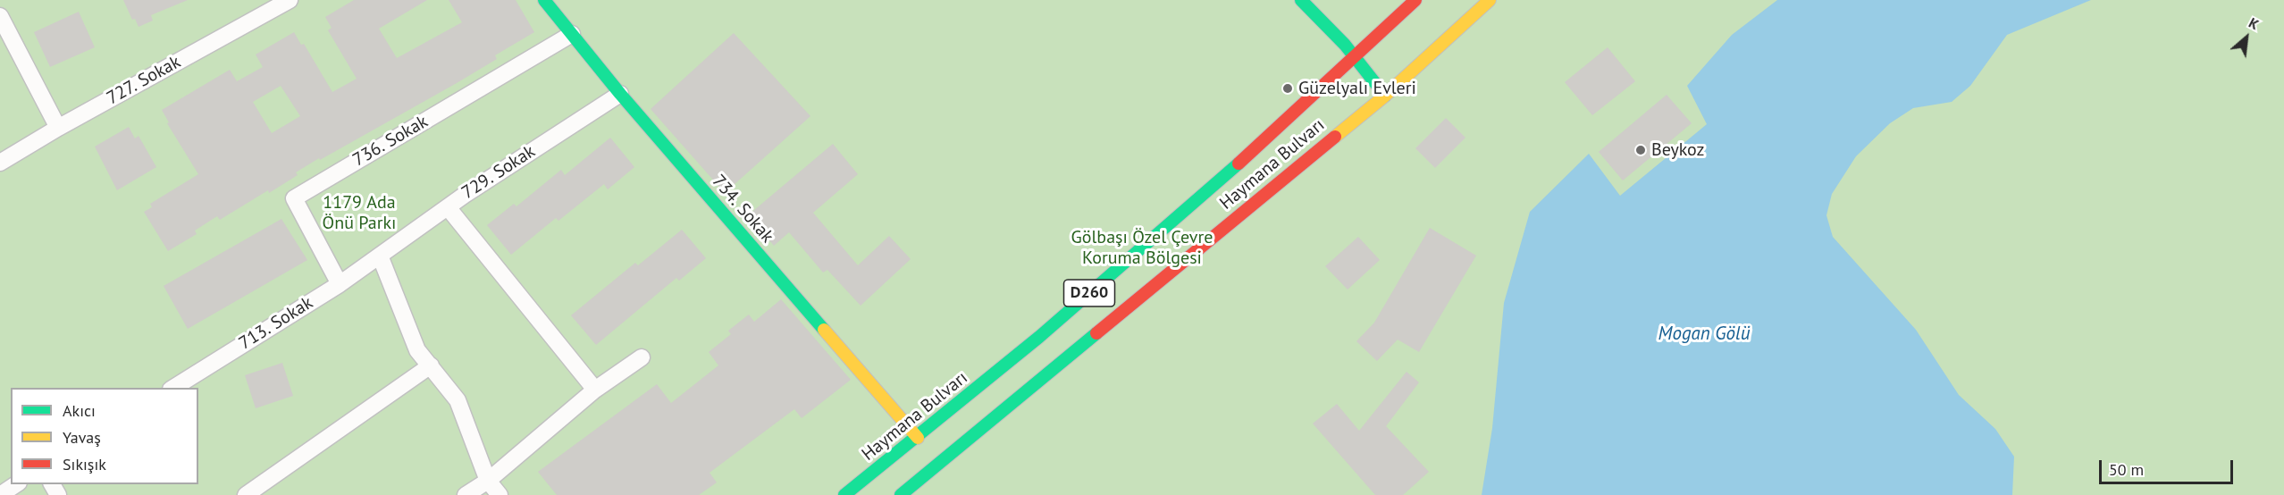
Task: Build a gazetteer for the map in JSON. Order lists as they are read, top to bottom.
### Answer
{
  "streets": {
    "main road": ["Haymana Bulvarı", "734. Sokak", "D260"],
    "street": [
      "727. Sokak",
      "736. Sokak",
      "729. Sokak",
      "713. Sokak"
    ]
  },
  "crossings": [
    ["736. Sokak", "734. Sokak"],
    ["736. Sokak", "713. Sokak"],
    ["Haymana Bulvarı", "734. Sokak"],
    ["729. Sokak", "734. Sokak"],
    ["729. Sokak", "713. Sokak"]
  ],
  "water": ["Mogan Gölü"],
  "parks": ["1179 Ada Önü Parkı", "Gölbaşı Özel Çevre Koruma Bölgesi"],
  "places": ["Güzelyalı Evleri", "Beykoz"],
  "legend": ["Akıcı", "Yavaş", "Sıkışık"],
  "scale_bar": "50 m",
  "north": "top right"
}
